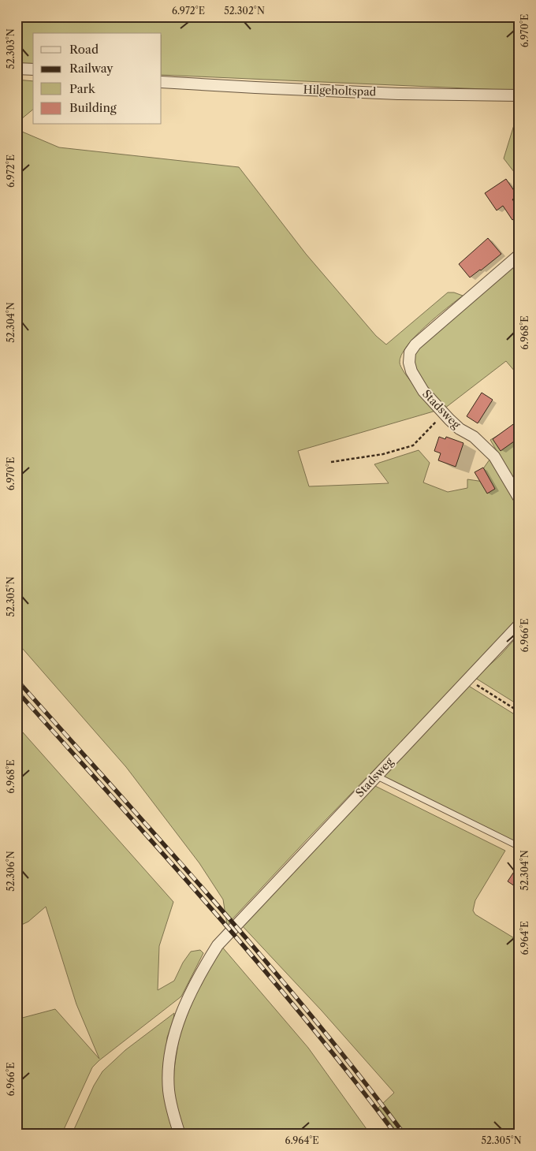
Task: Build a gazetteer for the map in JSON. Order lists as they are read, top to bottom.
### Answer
{
  "streets": {
    "street": ["Hilgeholtspad", "Stadsweg"]
  },
  "legend": [
    "Road",
    "Railway",
    "Park",
    "Building"
  ],
  "coordinates": [
    "6.972°E",
    "52.302°N",
    "6.970°E",
    "52.303°N",
    "52.304°N",
    "6.968°E",
    "52.305°N",
    "6.966°E",
    "52.306°N",
    "6.964°E"
  ]
}
